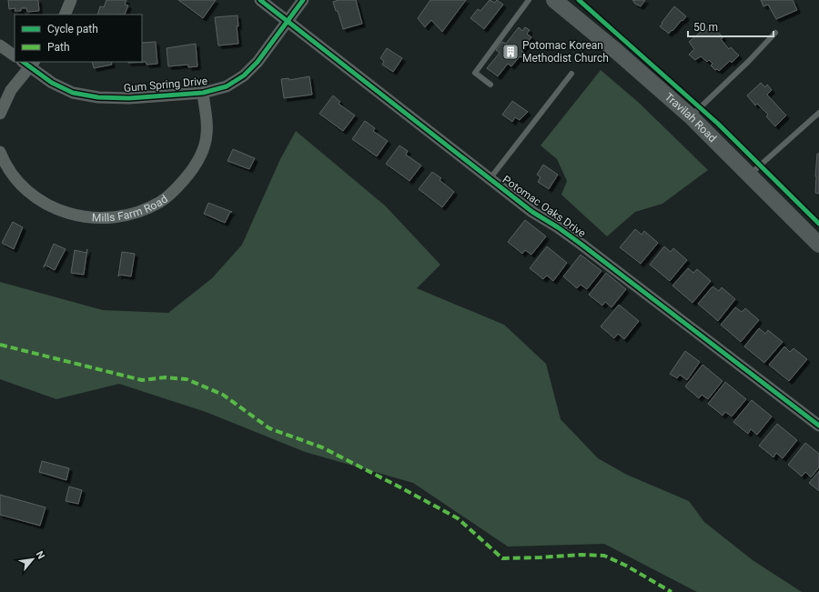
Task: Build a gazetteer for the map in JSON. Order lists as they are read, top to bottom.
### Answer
{
  "streets": {
    "main road": ["Travilah Road"],
    "street": ["Gum Spring Drive", "Mills Farm Road", "Potomac Oaks Drive"]
  },
  "crossings": [
    ["Gum Spring Drive", "Mills Farm Road"],
    ["Gum Spring Drive", "Potomac Oaks Drive"]
  ],
  "places": {
    "building": ["Potomac Korean Methodist Church"]
  },
  "legend": ["Cycle path", "Path"],
  "scale_bar": "50 m",
  "north": "top right"
}
